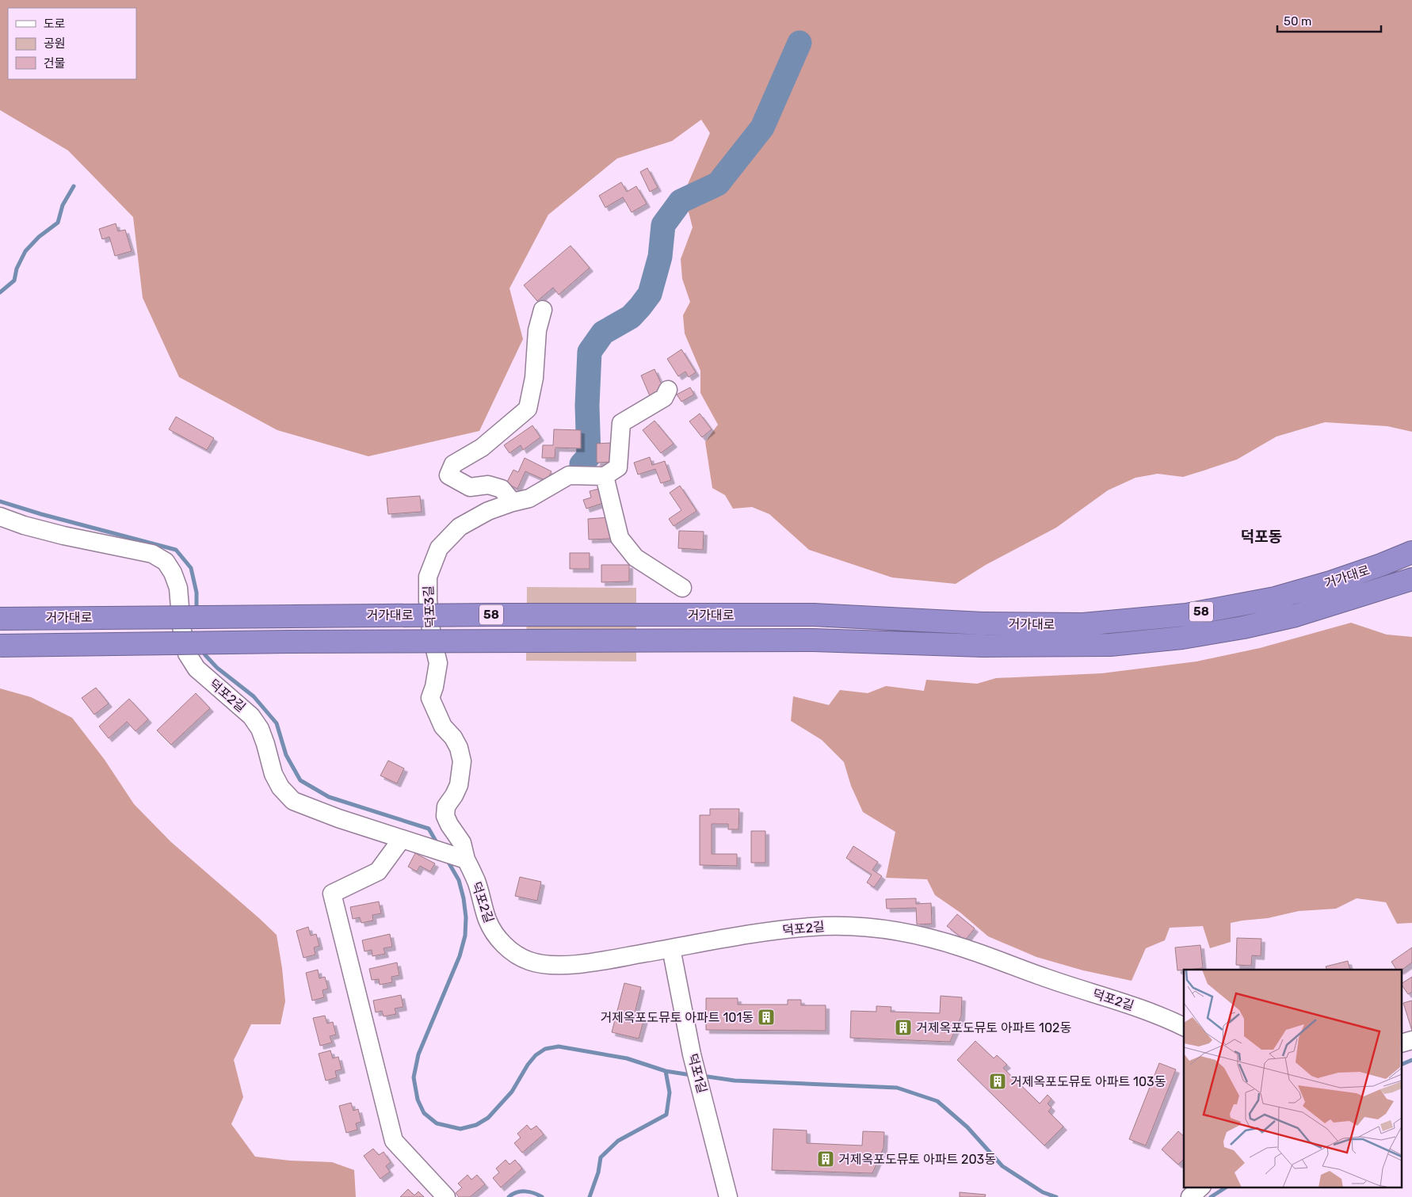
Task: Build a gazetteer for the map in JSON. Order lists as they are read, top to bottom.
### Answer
{
  "streets": {
    "highway": ["거가대로", "58"],
    "street": ["덕포3길", "덕포2길", "덕포1길"]
  },
  "crossings": [
    ["덕포3길", "덕포2길"],
    ["덕포2길", "덕포1길"]
  ],
  "districts": ["덕포동"],
  "places": {
    "building": [
      "거제옥포도뮤토 아파트 101동",
      "거제옥포도뮤토 아파트 102동",
      "거제옥포도뮤토 아파트 103동",
      "거제옥포도뮤토 아파트 203동"
    ]
  },
  "legend": ["도로", "공원", "건물"],
  "scale_bar": "50 m"
}
